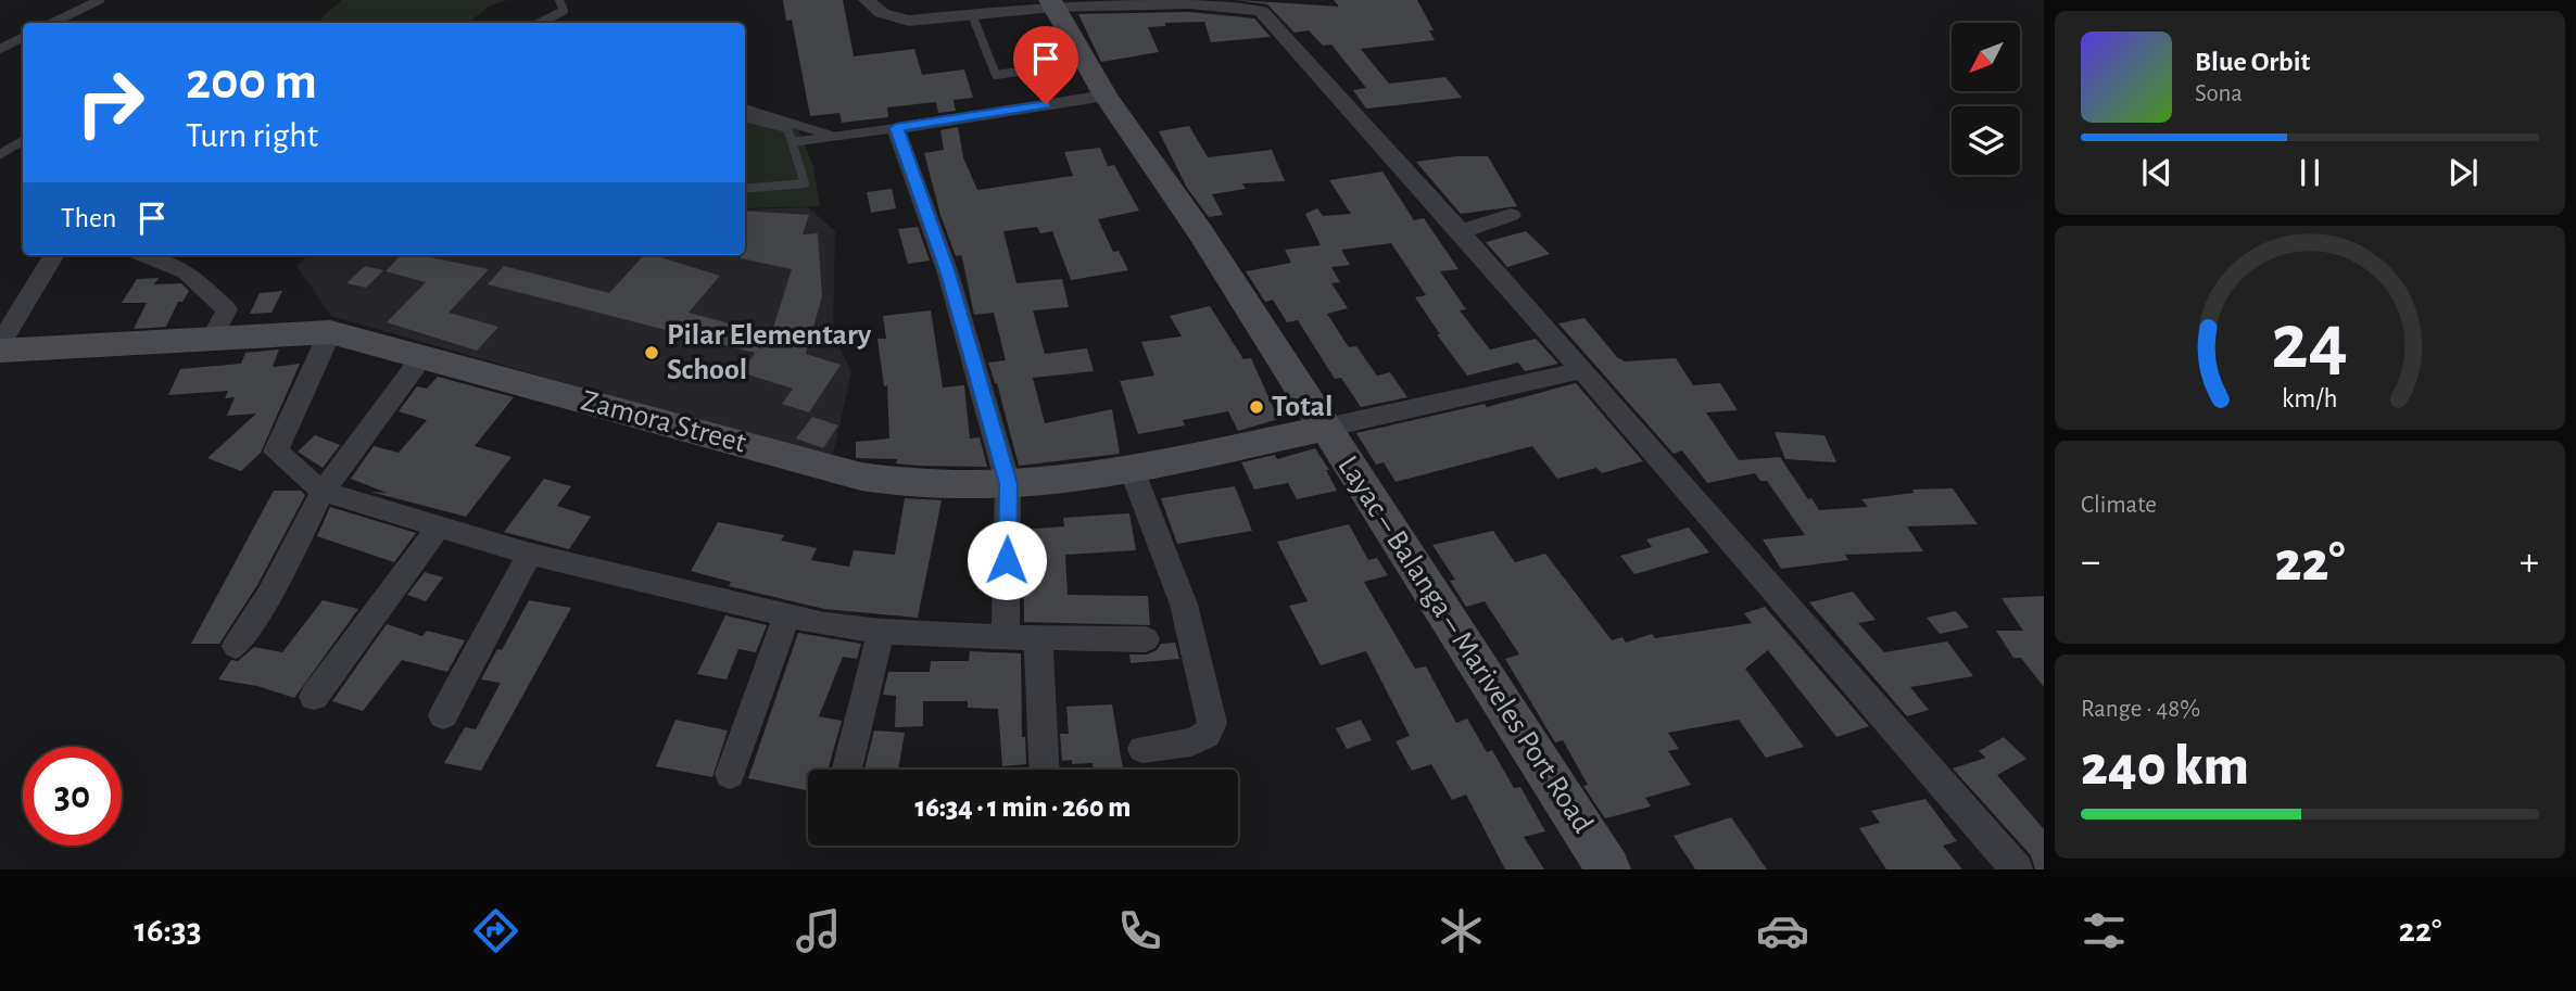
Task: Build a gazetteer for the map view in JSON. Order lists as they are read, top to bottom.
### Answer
{
  "streets": {
    "street": ["Zamora Street", "Layac – Balanga – Mariveles Port Road"]
  },
  "crossings": [
    ["Zamora Street", "Layac – Balanga – Mariveles Port Road"]
  ],
  "places": ["Pilar Elementary School", "Total"],
  "north": "bottom left",
  "page": {
    "turn": ["200 m", "Turn right"],
    "song": ["Blue Orbit", "Sona"],
    "then": "Then",
    "tile": [
      "Climate",
      ["Range · 48%", "240 km"]
    ],
    "heat": ["−", "22°", "+"],
    "limit": "30",
    "trip": "16:34 · 1 min · 260 m",
    "tabs": ["16:33", "22°"],
    "gauge": ["24", "km/h"]
  }
}
